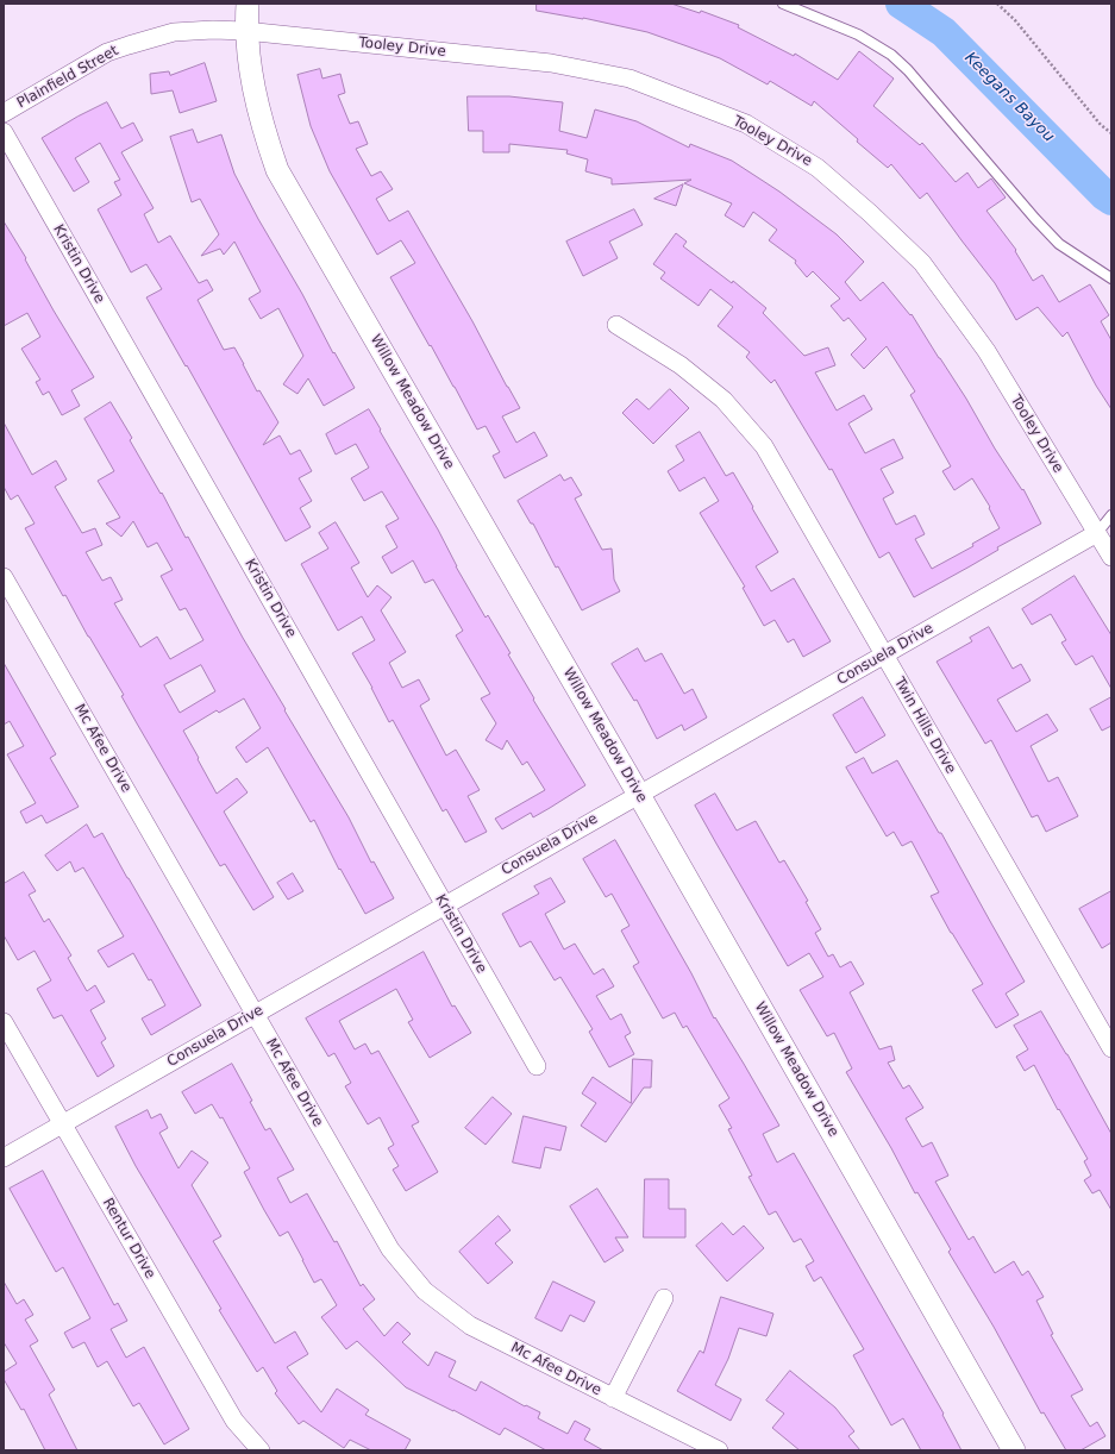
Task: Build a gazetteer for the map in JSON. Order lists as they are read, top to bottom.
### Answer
{
  "streets": {
    "street": [
      "Tooley Drive",
      "Plainfield Street",
      "Kristin Drive",
      "Willow Meadow Drive",
      "Consuela Drive",
      "Twin Hills Drive",
      "Mc Afee Drive",
      "Rentur Drive"
    ]
  },
  "crossings": [
    ["Tooley Drive", "Plainfield Street"],
    ["Tooley Drive", "Willow Meadow Drive"],
    ["Tooley Drive", "Consuela Drive"],
    ["Plainfield Street", "Willow Meadow Drive"],
    ["Kristin Drive", "Consuela Drive"],
    ["Willow Meadow Drive", "Consuela Drive"],
    ["Consuela Drive", "Twin Hills Drive"],
    ["Consuela Drive", "Mc Afee Drive"],
    ["Consuela Drive", "Rentur Drive"]
  ],
  "water": ["Keegans Bayou"]
}
